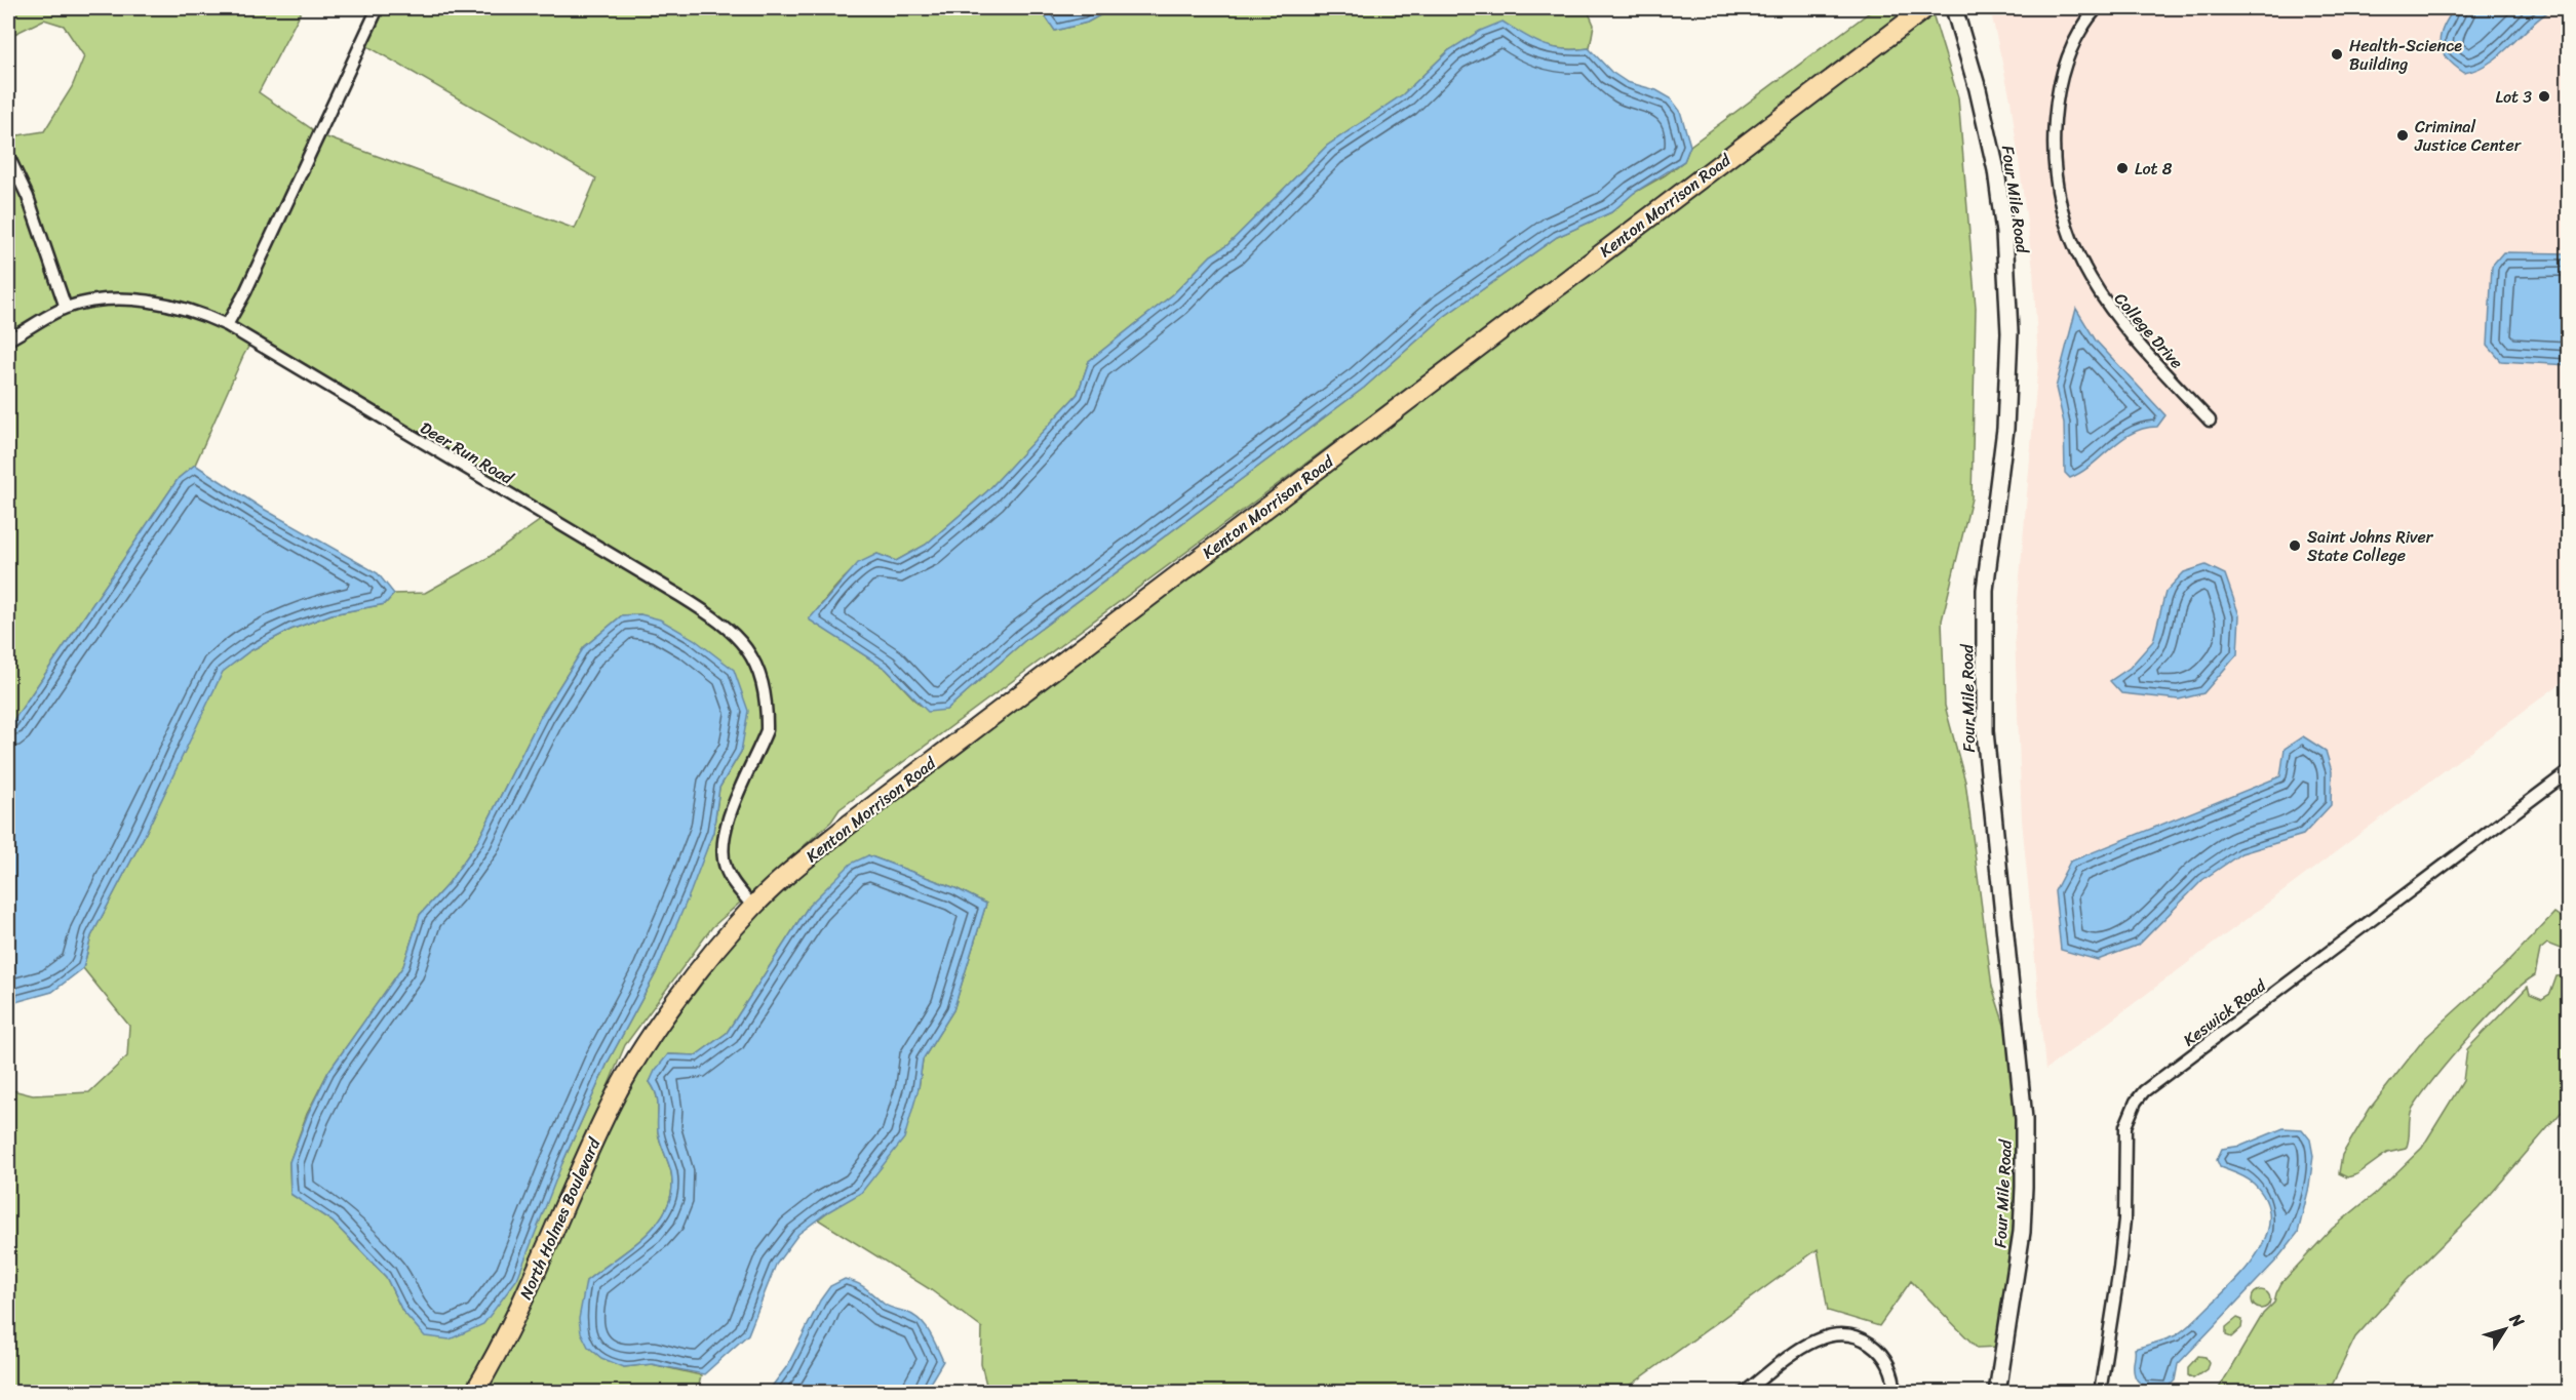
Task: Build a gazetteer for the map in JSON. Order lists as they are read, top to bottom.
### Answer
{
  "streets": {
    "main road": ["Four Mile Road", "Kenton Morrison Road", "North Holmes Boulevard"],
    "street": ["College Drive", "Deer Run Road", "Keswick Road"]
  },
  "crossings": [
    ["Kenton Morrison Road", "Deer Run Road"],
    ["Kenton Morrison Road", "North Holmes Boulevard"]
  ],
  "places": [
    "Health-Science Building",
    "Lot 3",
    "Criminal Justice Center",
    "Lot 8",
    "Saint Johns River State College"
  ],
  "north": "top right"
}
